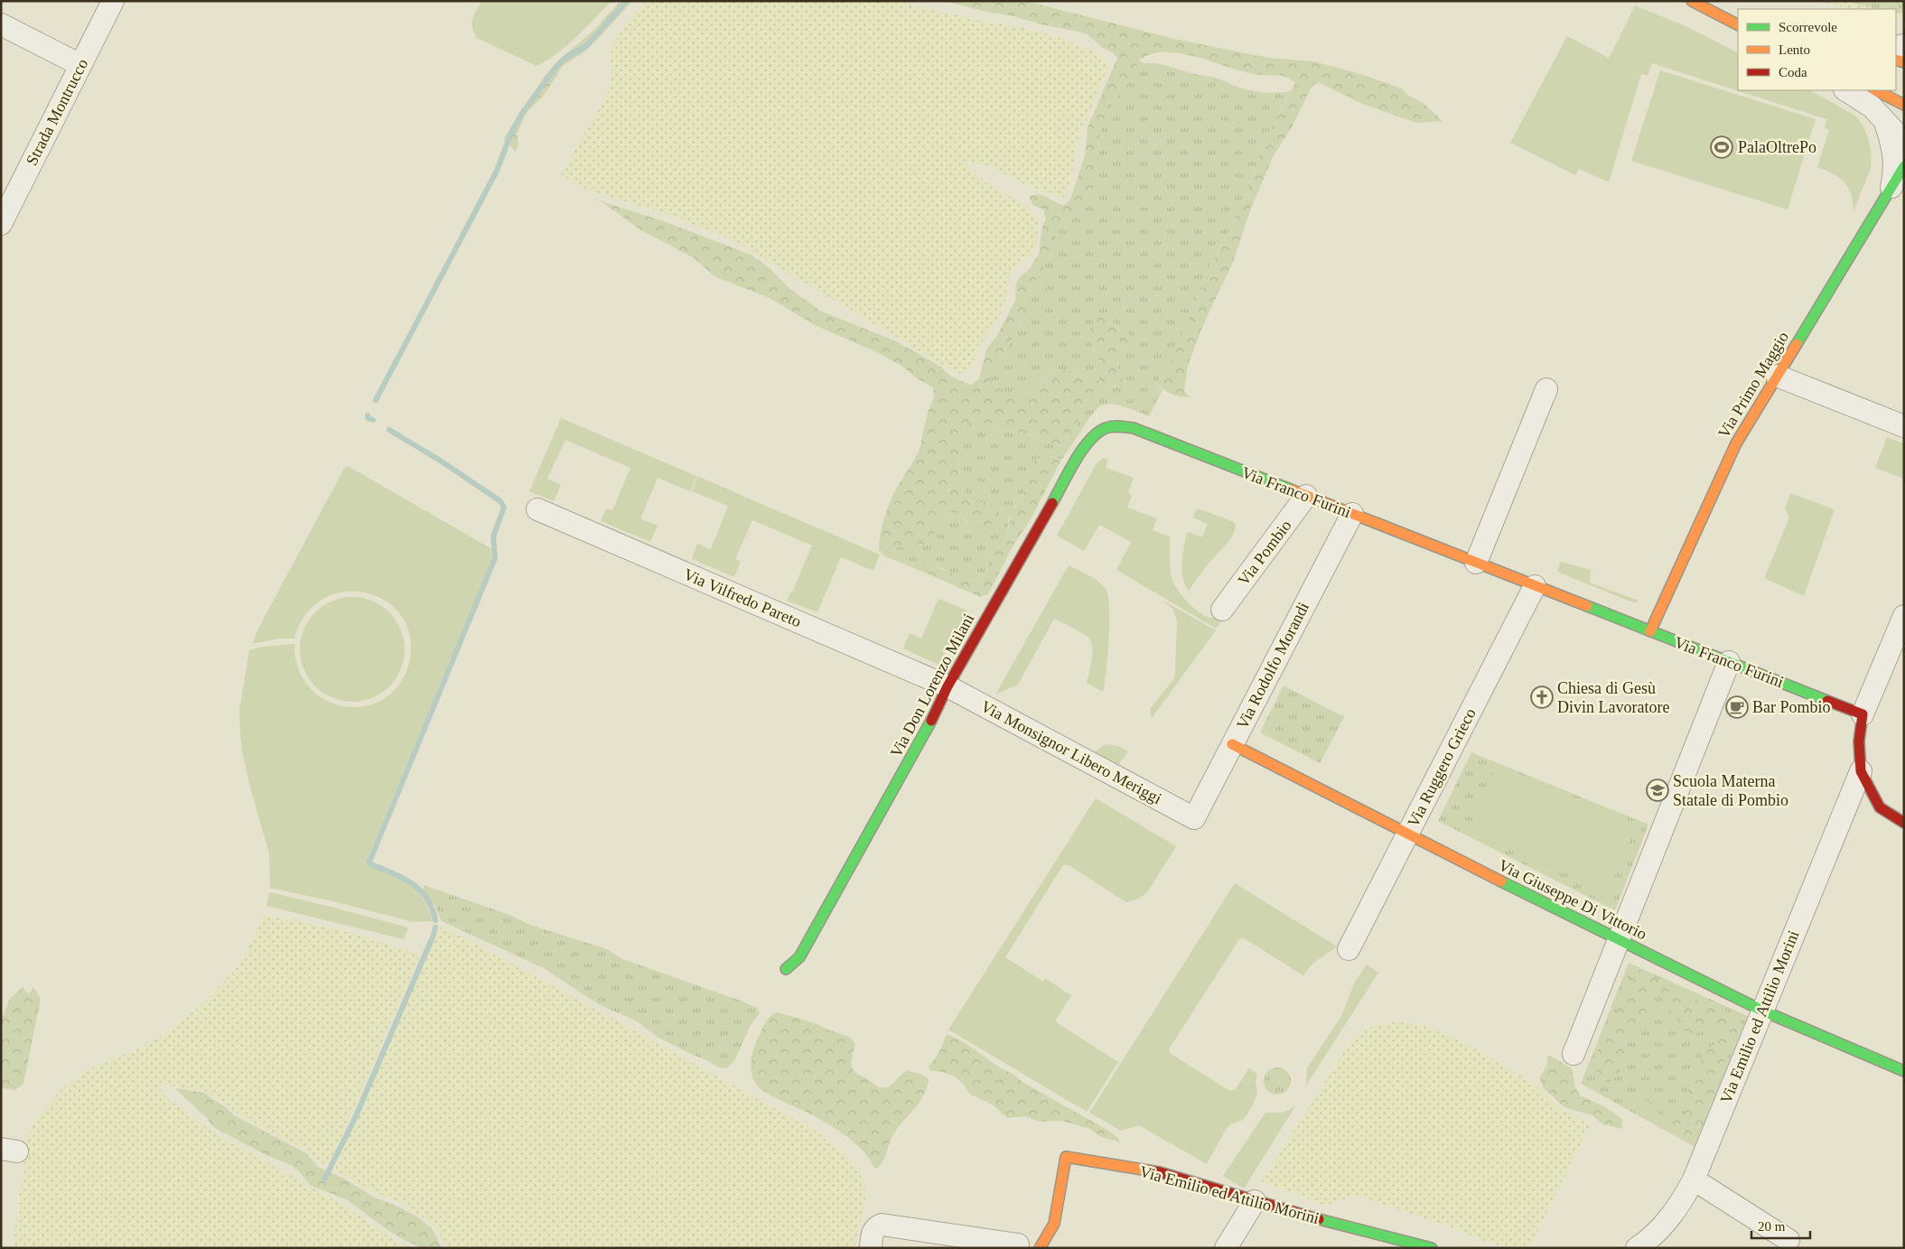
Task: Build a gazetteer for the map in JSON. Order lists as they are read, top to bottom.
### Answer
{
  "streets": {
    "street": [
      "Strada Montrucco",
      "Via Primo Maggio",
      "Via Franco Furini",
      "Via Pombio",
      "Via Vilfredo Pareto",
      "Via Rodolfo Morandi",
      "Via Don Lorenzo Milani",
      "Via Monsignor Libero Meriggi",
      "Via Ruggero Grieco",
      "Via Giuseppe Di Vittorio",
      "Via Emilio ed Attilio Morini"
    ]
  },
  "crossings": [
    ["Via Primo Maggio", "Via Franco Furini"],
    ["Via Franco Furini", "Via Pombio"],
    ["Via Franco Furini", "Via Rodolfo Morandi"],
    ["Via Franco Furini", "Via Don Lorenzo Milani"],
    ["Via Franco Furini", "Via Ruggero Grieco"],
    ["Via Vilfredo Pareto", "Via Don Lorenzo Milani"],
    ["Via Vilfredo Pareto", "Via Monsignor Libero Meriggi"],
    ["Via Rodolfo Morandi", "Via Monsignor Libero Meriggi"],
    ["Via Rodolfo Morandi", "Via Giuseppe Di Vittorio"],
    ["Via Don Lorenzo Milani", "Via Monsignor Libero Meriggi"],
    ["Via Ruggero Grieco", "Via Giuseppe Di Vittorio"],
    ["Via Giuseppe Di Vittorio", "Via Emilio ed Attilio Morini"]
  ],
  "places": {
    "sports": ["PalaOltrePo"],
    "church": ["Chiesa di Gesù Divin Lavoratore"],
    "cafe": ["Bar Pombio"],
    "school or university": ["Scuola Materna Statale di Pombio"]
  },
  "legend": ["Scorrevole", "Lento", "Coda"],
  "scale_bar": "20 m"
}
